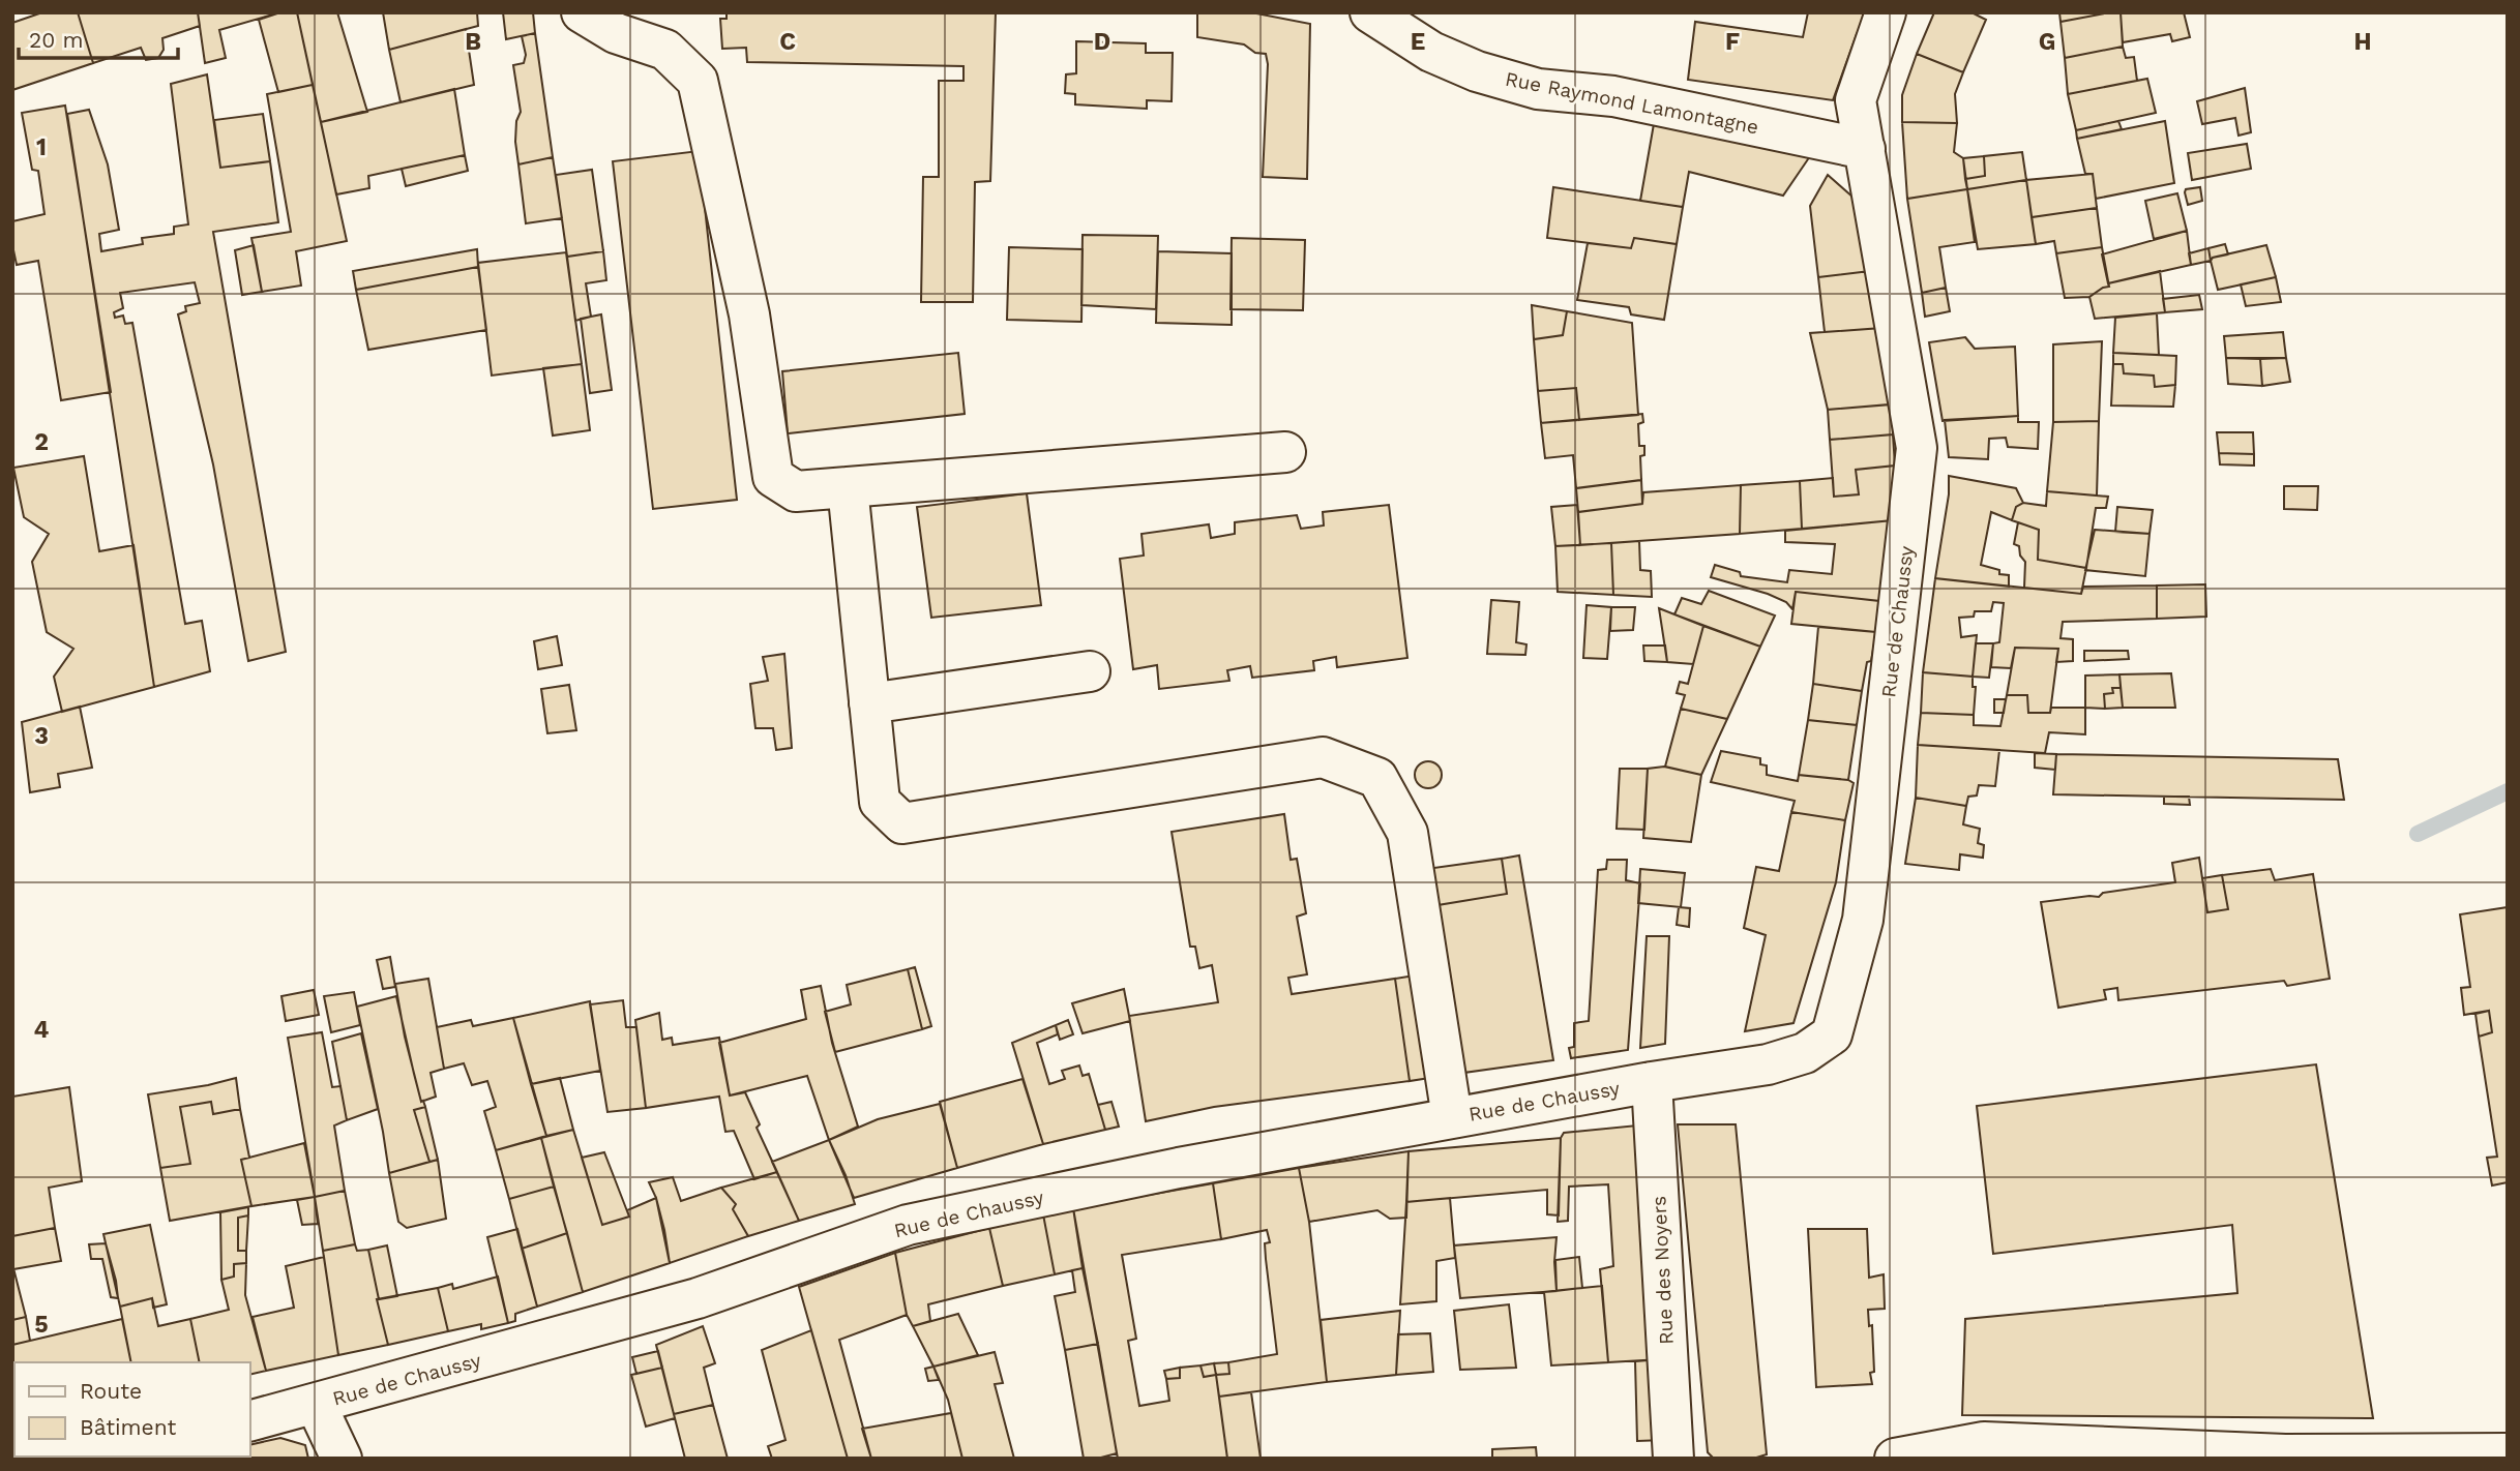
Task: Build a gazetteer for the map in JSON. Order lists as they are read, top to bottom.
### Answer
{
  "streets": {
    "street": ["Rue Raymond Lamontagne", "Rue de Chaussy", "Rue des Noyers"]
  },
  "crossings": [
    ["Rue Raymond Lamontagne", "Rue de Chaussy"],
    ["Rue de Chaussy", "Rue des Noyers"]
  ],
  "legend": ["Route", "Bâtiment"],
  "scale_bar": "20 m",
  "grid": {
    "columns": [
      "B",
      "C",
      "D",
      "E",
      "F",
      "G",
      "H"
    ],
    "rows": [
      "1",
      "2",
      "3",
      "4",
      "5"
    ]
  }
}
